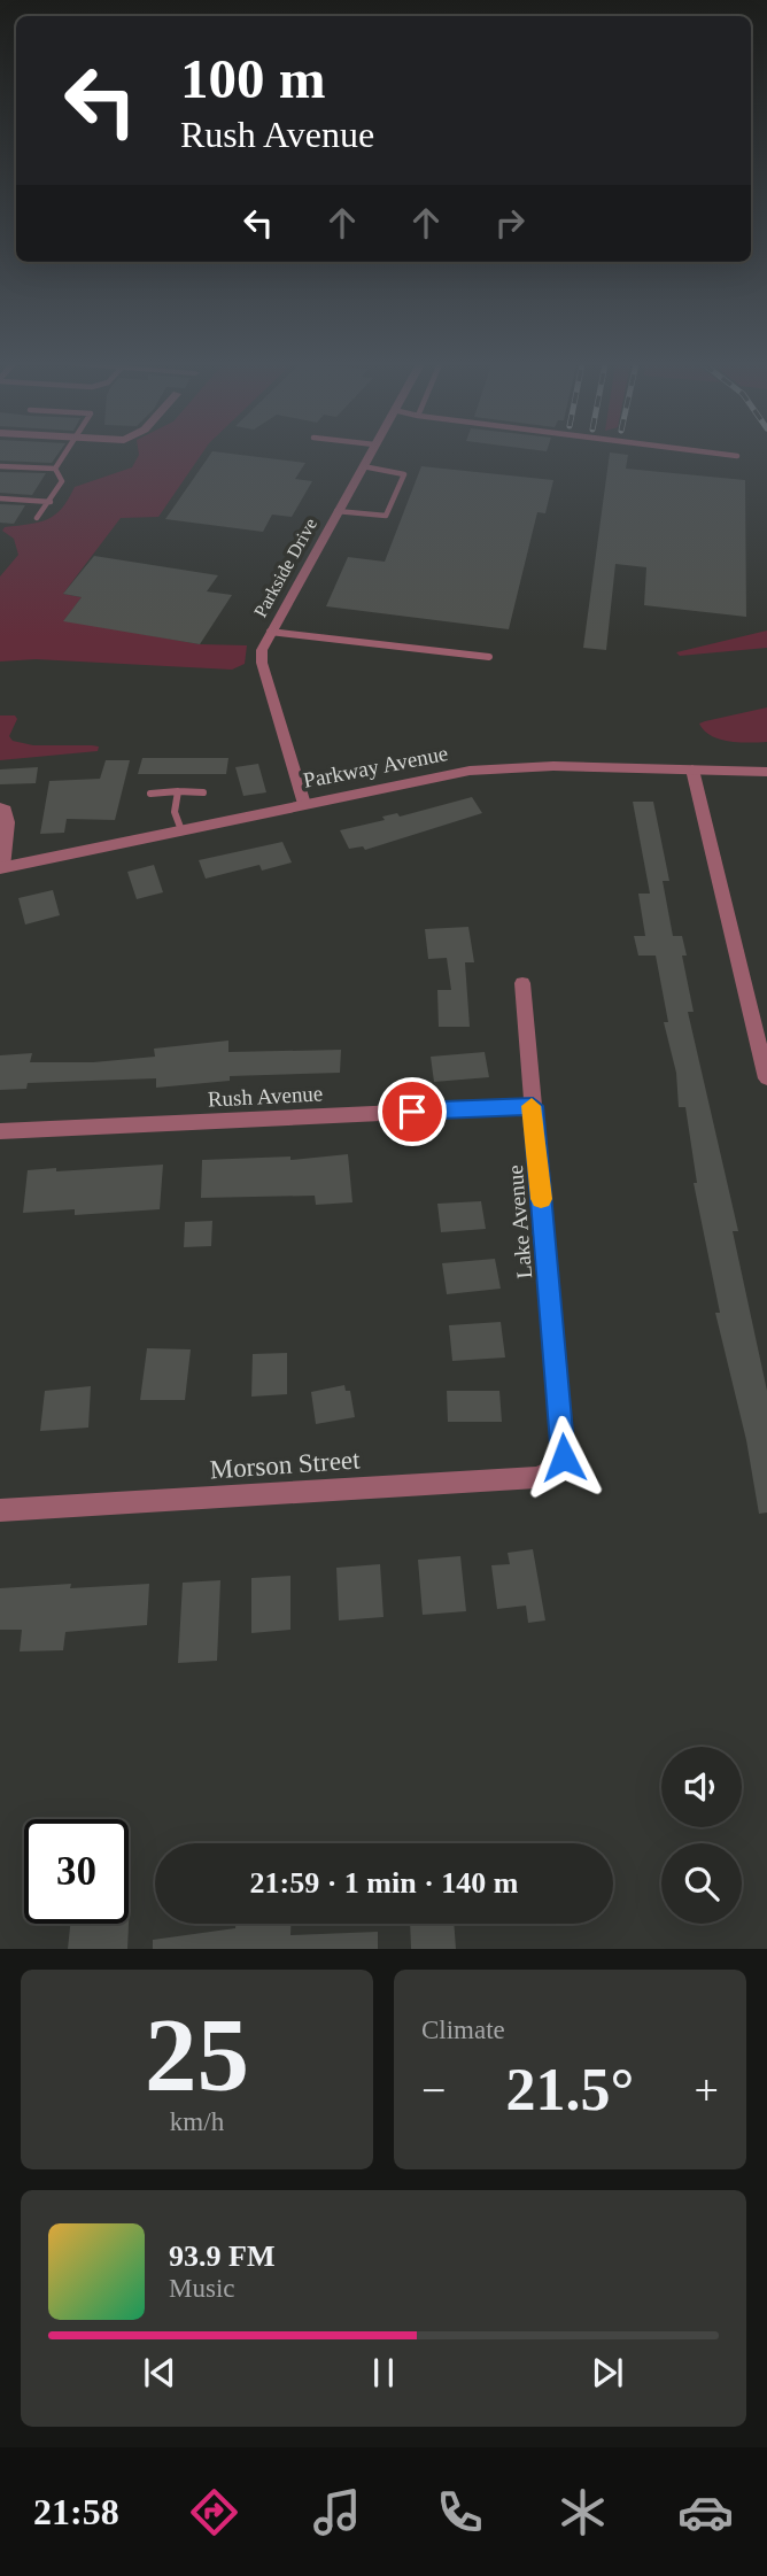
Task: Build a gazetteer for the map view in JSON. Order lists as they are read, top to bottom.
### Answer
{
  "streets": {
    "street": [
      "Parkside Drive",
      "Parkway Avenue",
      "Rush Avenue",
      "Lake Avenue",
      "Morson Street"
    ]
  },
  "crossings": [
    ["Parkside Drive", "Parkway Avenue"],
    ["Rush Avenue", "Lake Avenue"],
    ["Lake Avenue", "Morson Street"]
  ],
  "page": {
    "turn": ["100 m", "Rush Avenue"],
    "limit": "30",
    "trip": "21:59 · 1 min · 140 m",
    "tile": [
      ["25", "km/h"],
      "Climate"
    ],
    "heat": ["−", "21.5°", "+"],
    "song": ["93.9 FM", "Music"],
    "tabs": "21:58"
  }
}
